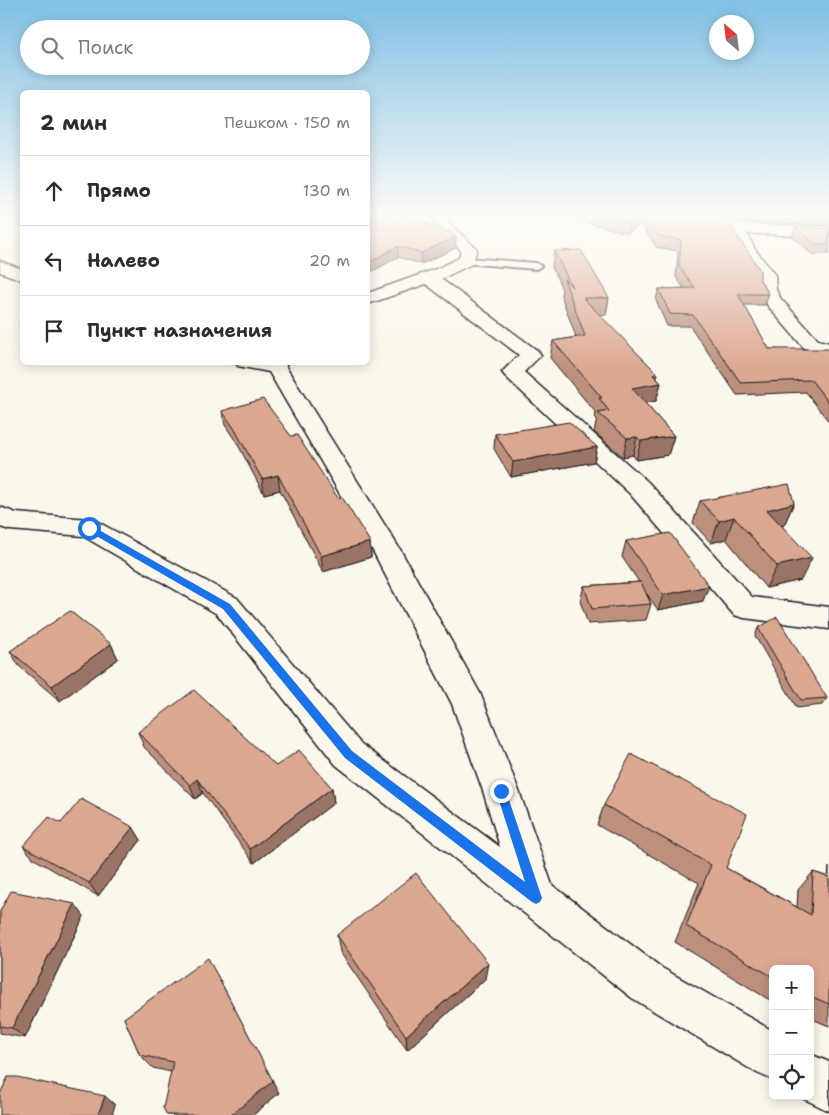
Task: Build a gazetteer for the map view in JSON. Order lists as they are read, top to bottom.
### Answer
{
  "north": "top left",
  "page": {
    "search": "Поиск",
    "heading": ["2 мин", "Пешком · 150 m"],
    "list": [
      ["Прямо", "130 m"],
      ["Налево", "20 m"],
      "Пункт назначения"
    ],
    "map_buttons": ["+", "−"]
  }
}
